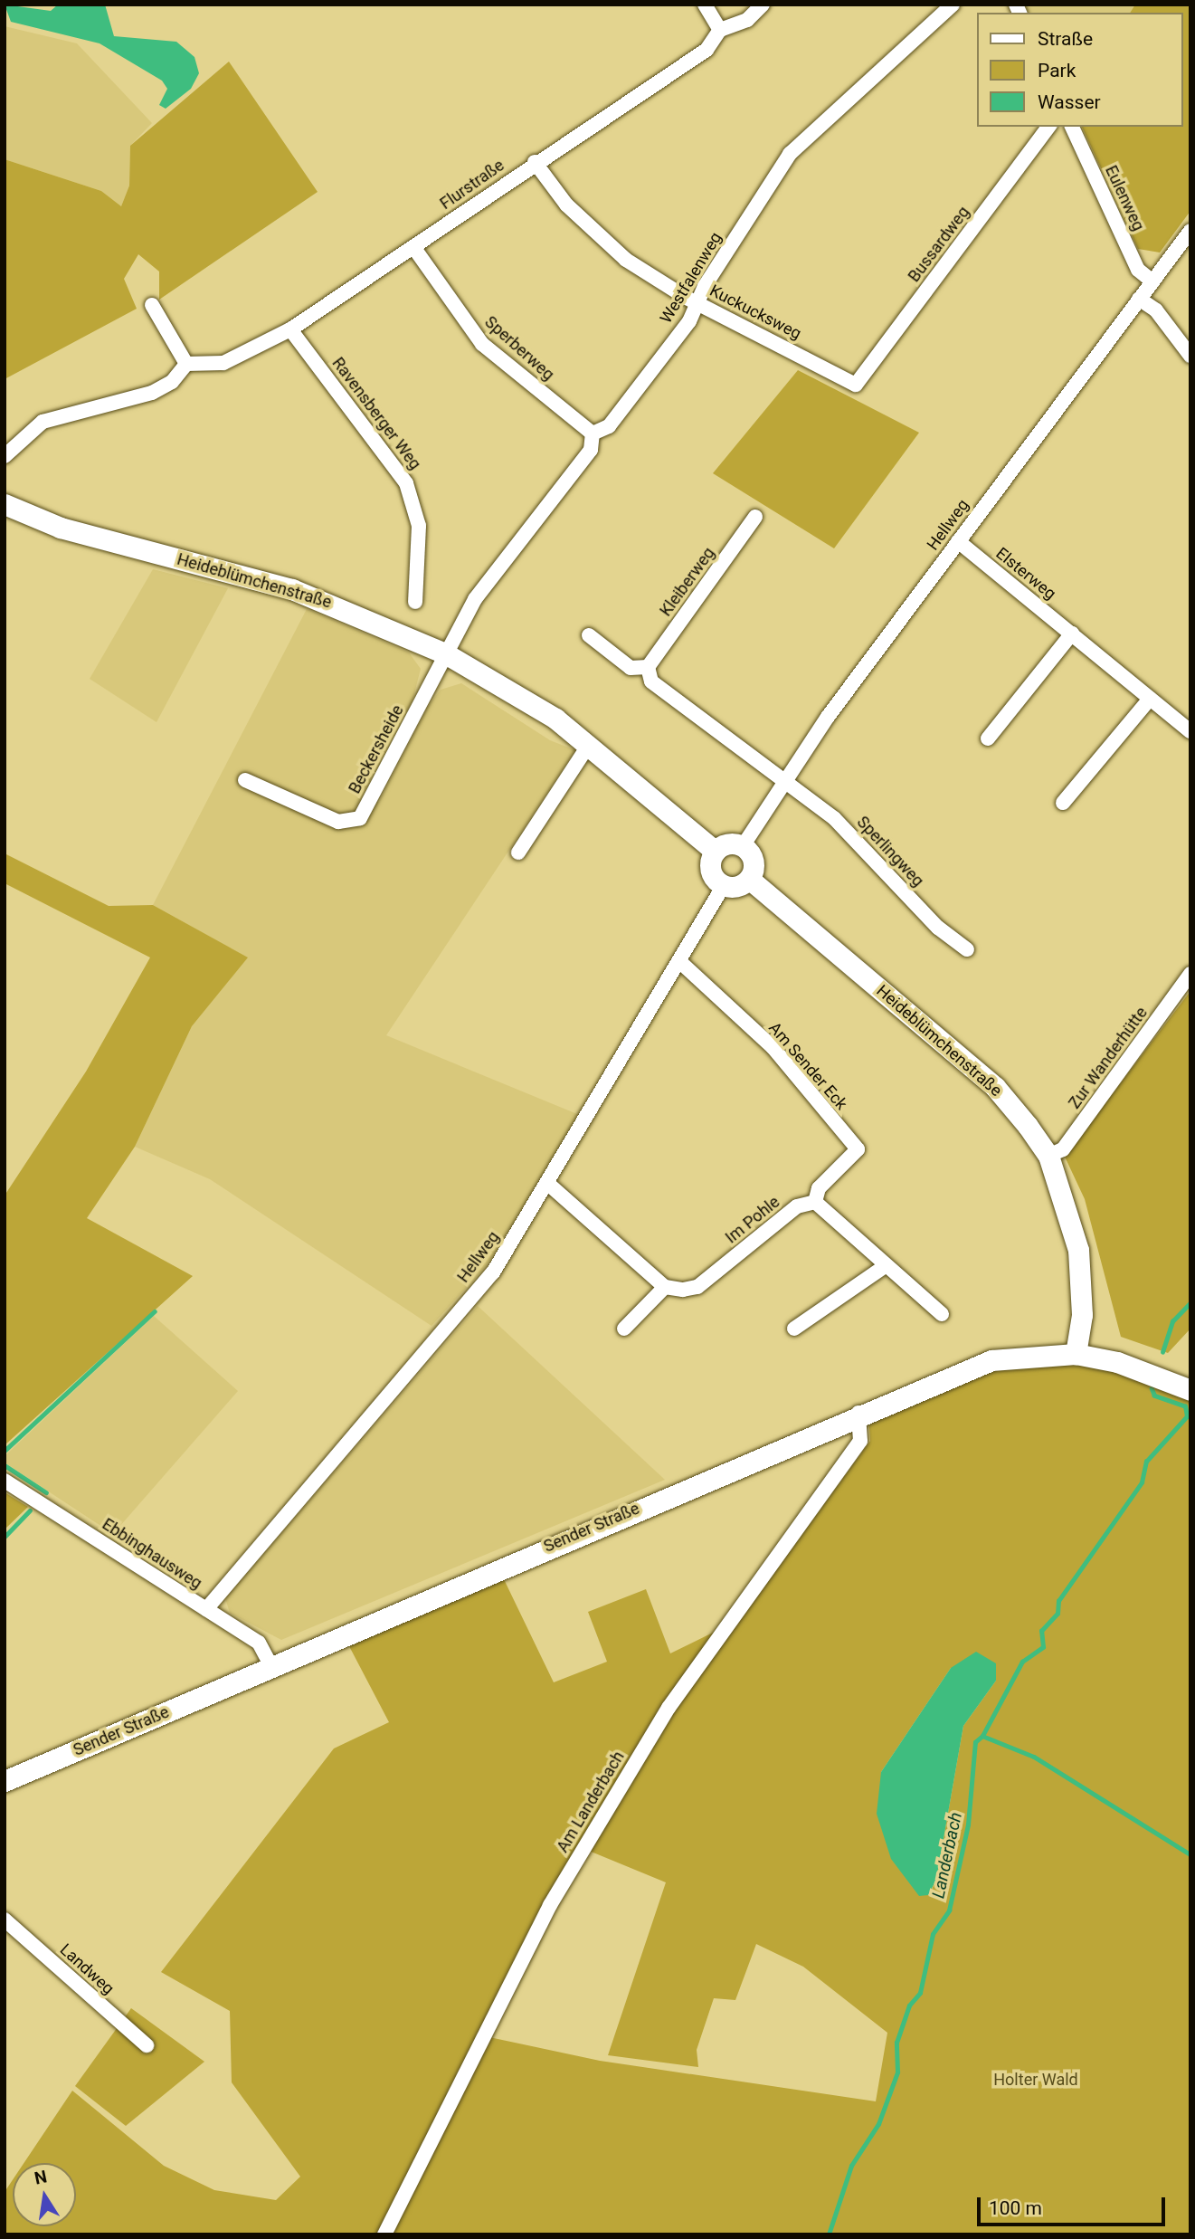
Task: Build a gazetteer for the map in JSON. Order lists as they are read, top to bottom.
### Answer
{
  "streets": {
    "street": [
      "Flurstraße",
      "Eulenweg",
      "Bussardweg",
      "Westfalenweg",
      "Kuckucksweg",
      "Sperberweg",
      "Ravensberger Weg",
      "Hellweg",
      "Elsterweg",
      "Heideblümchenstraße",
      "Kleiberweg",
      "Beckersheide",
      "Sperlingweg",
      "Zur Wanderhütte",
      "Am Sender Eck",
      "Im Pohle",
      "Sender Straße",
      "Ebbinghausweg",
      "Am Landerbach",
      "Landweg"
    ]
  },
  "crossings": [
    ["Flurstraße", "Kuckucksweg"],
    ["Flurstraße", "Sperberweg"],
    ["Flurstraße", "Ravensberger Weg"],
    ["Eulenweg", "Hellweg"],
    ["Bussardweg", "Kuckucksweg"],
    ["Westfalenweg", "Kuckucksweg"],
    ["Westfalenweg", "Sperberweg"],
    ["Westfalenweg", "Heideblümchenstraße"],
    ["Westfalenweg", "Beckersheide"],
    ["Hellweg", "Elsterweg"],
    ["Hellweg", "Heideblümchenstraße"],
    ["Hellweg", "Sperlingweg"],
    ["Hellweg", "Am Sender Eck"],
    ["Hellweg", "Ebbinghausweg"],
    ["Heideblümchenstraße", "Beckersheide"],
    ["Heideblümchenstraße", "Zur Wanderhütte"],
    ["Heideblümchenstraße", "Sender Straße"],
    ["Am Sender Eck", "Im Pohle"],
    ["Sender Straße", "Ebbinghausweg"],
    ["Sender Straße", "Am Landerbach"]
  ],
  "water": ["Landerbach"],
  "parks": ["Holter Wald"],
  "legend": ["Straße", "Park", "Wasser"],
  "scale_bar": "100 m",
  "north": "top"
}
